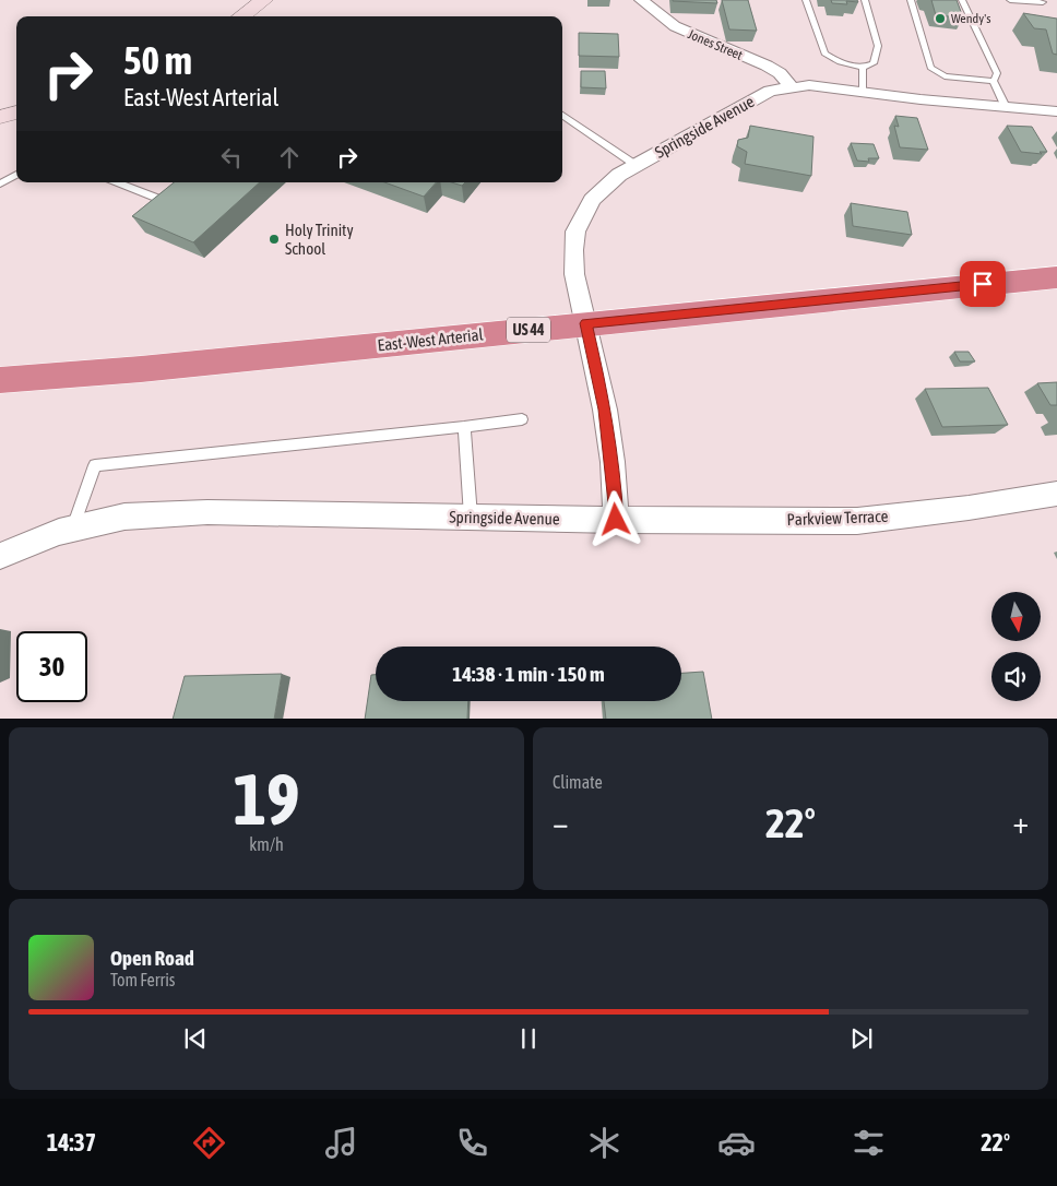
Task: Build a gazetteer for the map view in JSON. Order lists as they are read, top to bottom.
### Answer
{
  "streets": {
    "highway": ["US 44", "East-West Arterial"],
    "street": ["Jones Street", "Springside Avenue", "Parkview Terrace"]
  },
  "crossings": [
    ["Jones Street", "Springside Avenue"],
    ["Springside Avenue", "East-West Arterial"],
    ["Springside Avenue", "Parkview Terrace"]
  ],
  "places": ["Wendy's", "Holy Trinity School"],
  "north": "bottom",
  "page": {
    "turn": ["50 m", "East-West Arterial"],
    "limit": "30",
    "trip": "14:38 · 1 min · 150 m",
    "tile": [
      ["19", "km/h"],
      "Climate"
    ],
    "heat": ["−", "22°", "+"],
    "song": ["Open Road", "Tom Ferris"],
    "tabs": ["14:37", "22°"]
  }
}
